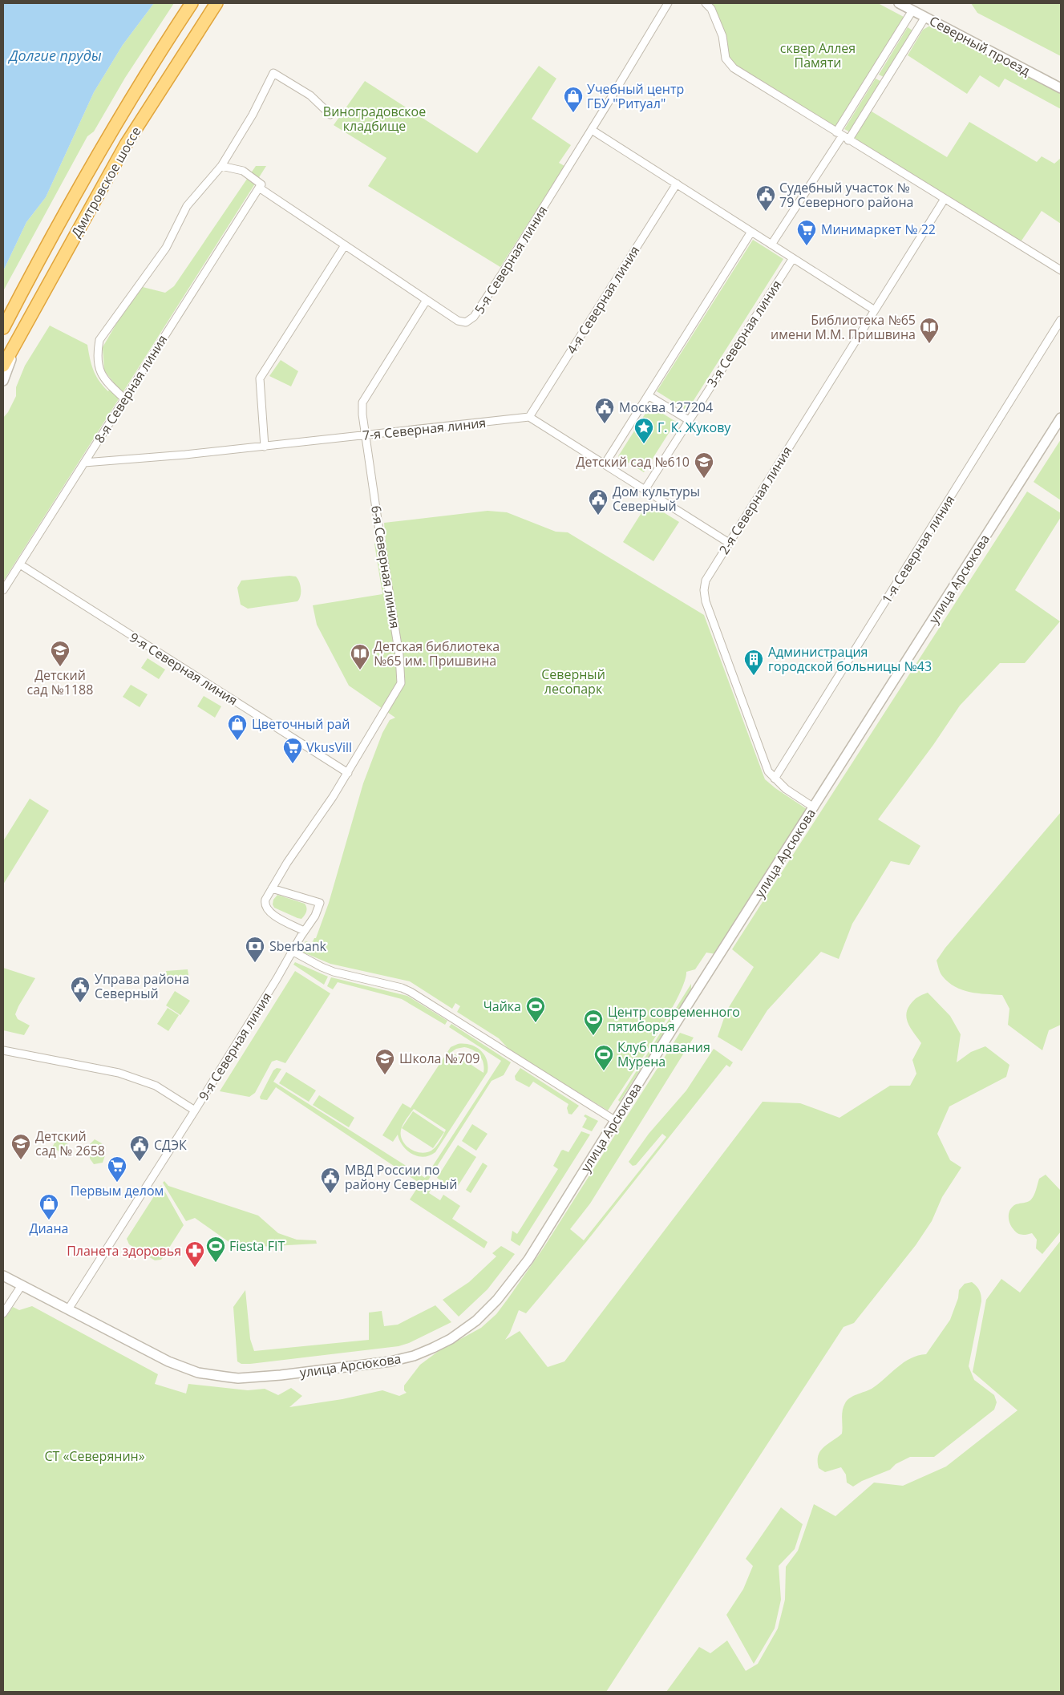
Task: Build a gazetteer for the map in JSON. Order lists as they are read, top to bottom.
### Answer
{
  "streets": {
    "highway": ["Дмитровское шоссе"],
    "street": [
      "Северный проезд",
      "5-я Северная линия",
      "4-я Северная линия",
      "3-я Северная линия",
      "8-я Северная линия",
      "7-я Северная линия",
      "2-я Северная линия",
      "1-я Северная линия",
      "6-я Северная линия",
      "улица Арсюкова",
      "9-я Северная линия"
    ]
  },
  "crossings": [
    ["5-я Северная линия", "8-я Северная линия"],
    ["5-я Северная линия", "6-я Северная линия"],
    ["4-я Северная линия", "7-я Северная линия"],
    ["8-я Северная линия", "7-я Северная линия"],
    ["8-я Северная линия", "9-я Северная линия"],
    ["7-я Северная линия", "6-я Северная линия"],
    ["2-я Северная линия", "1-я Северная линия"],
    ["2-я Северная линия", "улица Арсюкова"],
    ["6-я Северная линия", "9-я Северная линия"]
  ],
  "water": ["Долгие пруды"],
  "parks": [
    "сквер Аллея Памяти",
    "Виноградовское кладбище",
    "Северный лесопарк",
    "СТ «Северянин»"
  ],
  "places": {
    "shop": ["Учебный центр ГБУ \"Ритуал\"", "Цветочный рай", "Диана"],
    "public building": [
      "Судебный участок № 79 Северного района",
      "Москва 127204",
      "Дом культуры Северный",
      "Управа района Северный",
      "СДЭК",
      "МВД России по району Северный"
    ],
    "supermarket": ["Минимаркет № 22", "VkusVill", "Первым делом"],
    "library": ["Библиотека №65 имени М.М. Пришвина", "Детская библиотека №65 им. Пришвина"],
    "place": ["Г. К. Жукову"],
    "school or university": [
      "Детский сад №610",
      "Детский сад №1188",
      "Школа №709",
      "Детский сад № 2658"
    ],
    "building": ["Администрация городской больницы №43"],
    "bank": ["Sberbank"],
    "sports": [
      "Чайка",
      "Центр современного пятиборья",
      "Клуб плавания Мурена",
      "Fiesta FIT"
    ],
    "pharmacy": ["Планета здоровья"]
  }
}
